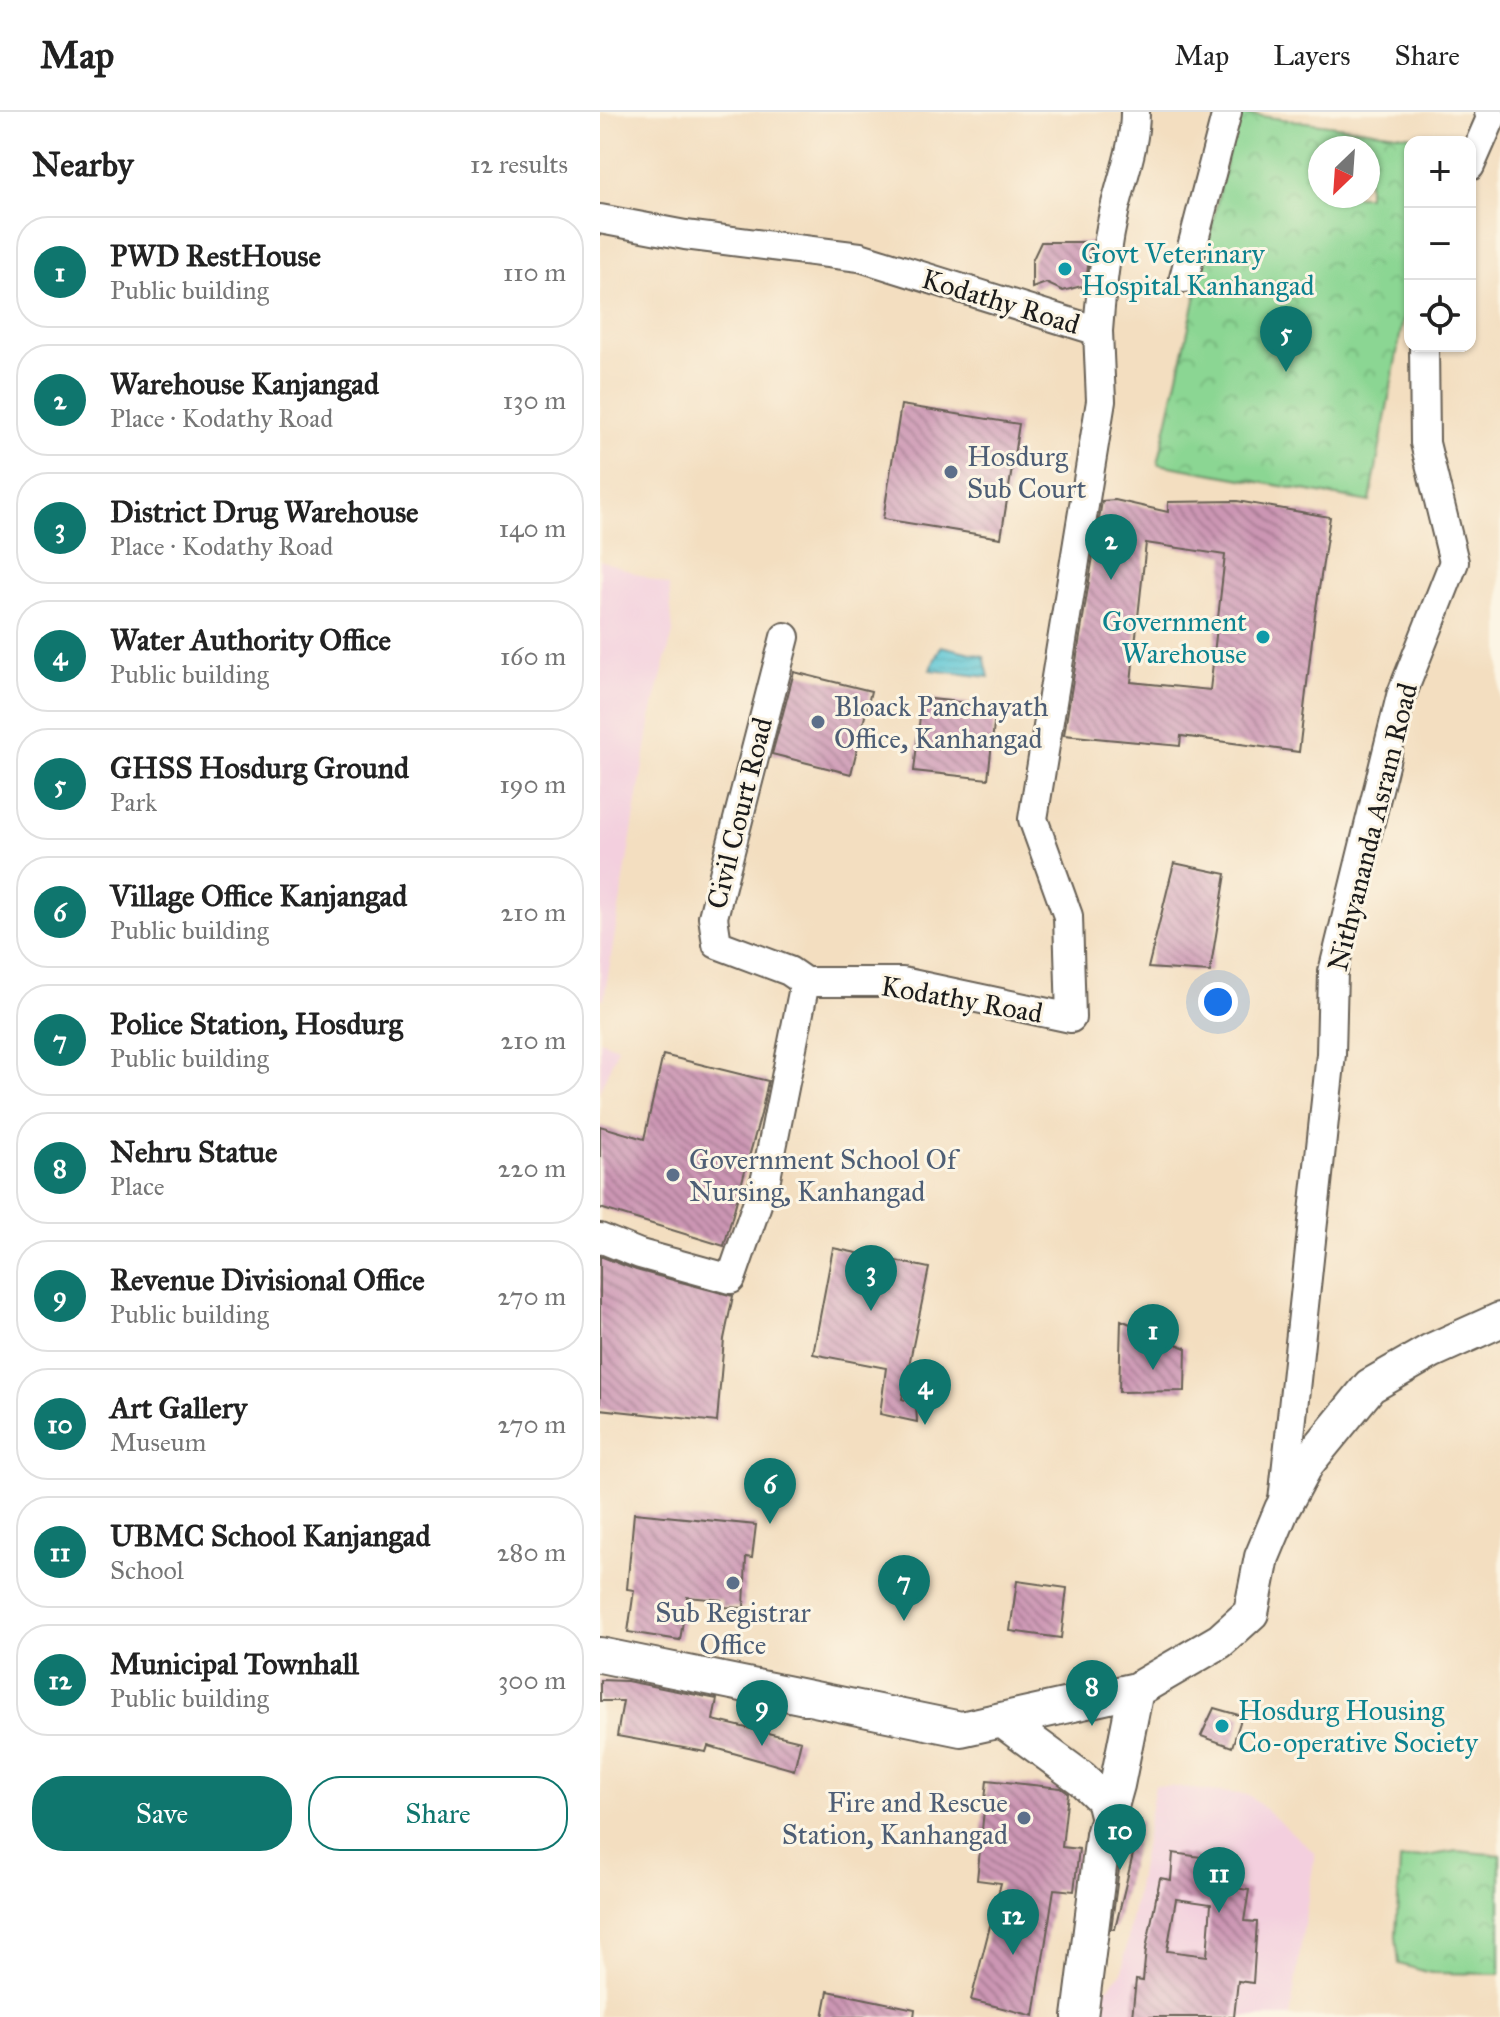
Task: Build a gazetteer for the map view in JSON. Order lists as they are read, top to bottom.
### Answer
{
  "streets": {
    "street": ["Kodathy Road", "Civil Court Road", "Nithyananda Asram Road"]
  },
  "crossings": [
    ["Kodathy Road", "Civil Court Road"]
  ],
  "places": [
    "Govt Veterinary Hospital Kanhangad",
    "Hosdurg Sub Court",
    "Government Warehouse",
    "Bloack Panchayath Office, Kanhangad",
    "Government School Of Nursing, Kanhangad",
    "Sub Registrar Office",
    "Hosdurg Housing Co-operative Society",
    "Fire and Rescue Station, Kanhangad"
  ],
  "north": "bottom left",
  "page": {
    "header": "Map",
    "nav": ["Map", "Layers", "Share"],
    "heading": ["Nearby", "12 results"],
    "map_buttons": ["+", "−"],
    "list": [
      {
        "mark": "1",
        "name": "PWD RestHouse",
        "note": "Public building",
        "value": "110 m"
      },
      {
        "mark": "2",
        "name": "Warehouse Kanjangad",
        "note": "Place · Kodathy Road",
        "value": "130 m"
      },
      {
        "mark": "3",
        "name": "District Drug Warehouse",
        "note": "Place · Kodathy Road",
        "value": "140 m"
      },
      {
        "mark": "4",
        "name": "Water Authority Office",
        "note": "Public building",
        "value": "160 m"
      },
      {
        "mark": "5",
        "name": "GHSS Hosdurg Ground",
        "note": "Park",
        "value": "190 m"
      },
      {
        "mark": "6",
        "name": "Village Office Kanjangad",
        "note": "Public building",
        "value": "210 m"
      },
      {
        "mark": "7",
        "name": "Police Station, Hosdurg",
        "note": "Public building",
        "value": "210 m"
      },
      {
        "mark": "8",
        "name": "Nehru Statue",
        "note": "Place",
        "value": "220 m"
      },
      {
        "mark": "9",
        "name": "Revenue Divisional Office",
        "note": "Public building",
        "value": "270 m"
      },
      {
        "mark": "10",
        "name": "Art Gallery",
        "note": "Museum",
        "value": "270 m"
      },
      {
        "mark": "11",
        "name": "UBMC School Kanjangad",
        "note": "School",
        "value": "280 m"
      },
      {
        "mark": "12",
        "name": "Municipal Townhall",
        "note": "Public building",
        "value": "300 m"
      }
    ],
    "pins": [
      "5",
      "2",
      "3",
      "1",
      "4",
      "6",
      "7",
      "8",
      "9",
      "10",
      "11",
      "12"
    ],
    "buttons": ["Save", "Share"]
  }
}
